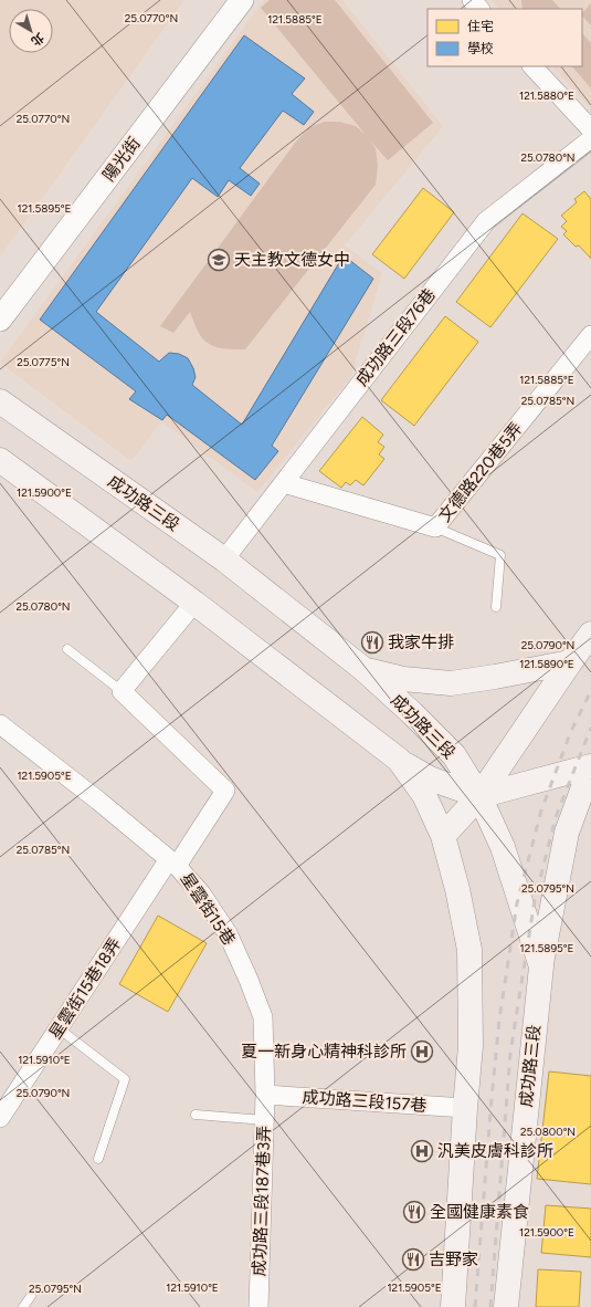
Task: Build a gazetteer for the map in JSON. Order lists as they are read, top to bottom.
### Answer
{
  "streets": {
    "main road": ["成功路三段"],
    "street": [
      "陽光街",
      "成功路三段76巷",
      "文德路220巷5弄",
      "星雲街15巷",
      "星雲街15巷18弄",
      "成功路三段157巷",
      "成功路三段187巷3弄"
    ]
  },
  "crossings": [
    ["成功路三段76巷", "文德路220巷5弄"],
    ["成功路三段76巷", "成功路三段"],
    ["星雲街15巷", "星雲街15巷18弄"],
    ["星雲街15巷", "成功路三段157巷"],
    ["星雲街15巷", "成功路三段187巷3弄"],
    ["成功路三段157巷", "成功路三段187巷3弄"]
  ],
  "places": {
    "school or university": ["天主教文德女中"],
    "restaurant": ["我家牛排", "全國健康素食", "吉野家"],
    "hospital": ["夏一新身心精神科診所", "汎美皮膚科診所"]
  },
  "legend": ["住宅", "學校"],
  "north": "bottom right",
  "coordinates": [
    "25.0770°N",
    "121.5885°E",
    "121.5880°E",
    "25.0780°N",
    "121.5895°E",
    "25.0775°N",
    "25.0785°N",
    "121.5900°E",
    "25.0790°N",
    "121.5890°E",
    "121.5905°E",
    "25.0795°N",
    "121.5910°E",
    "25.0800°N"
  ]
}
